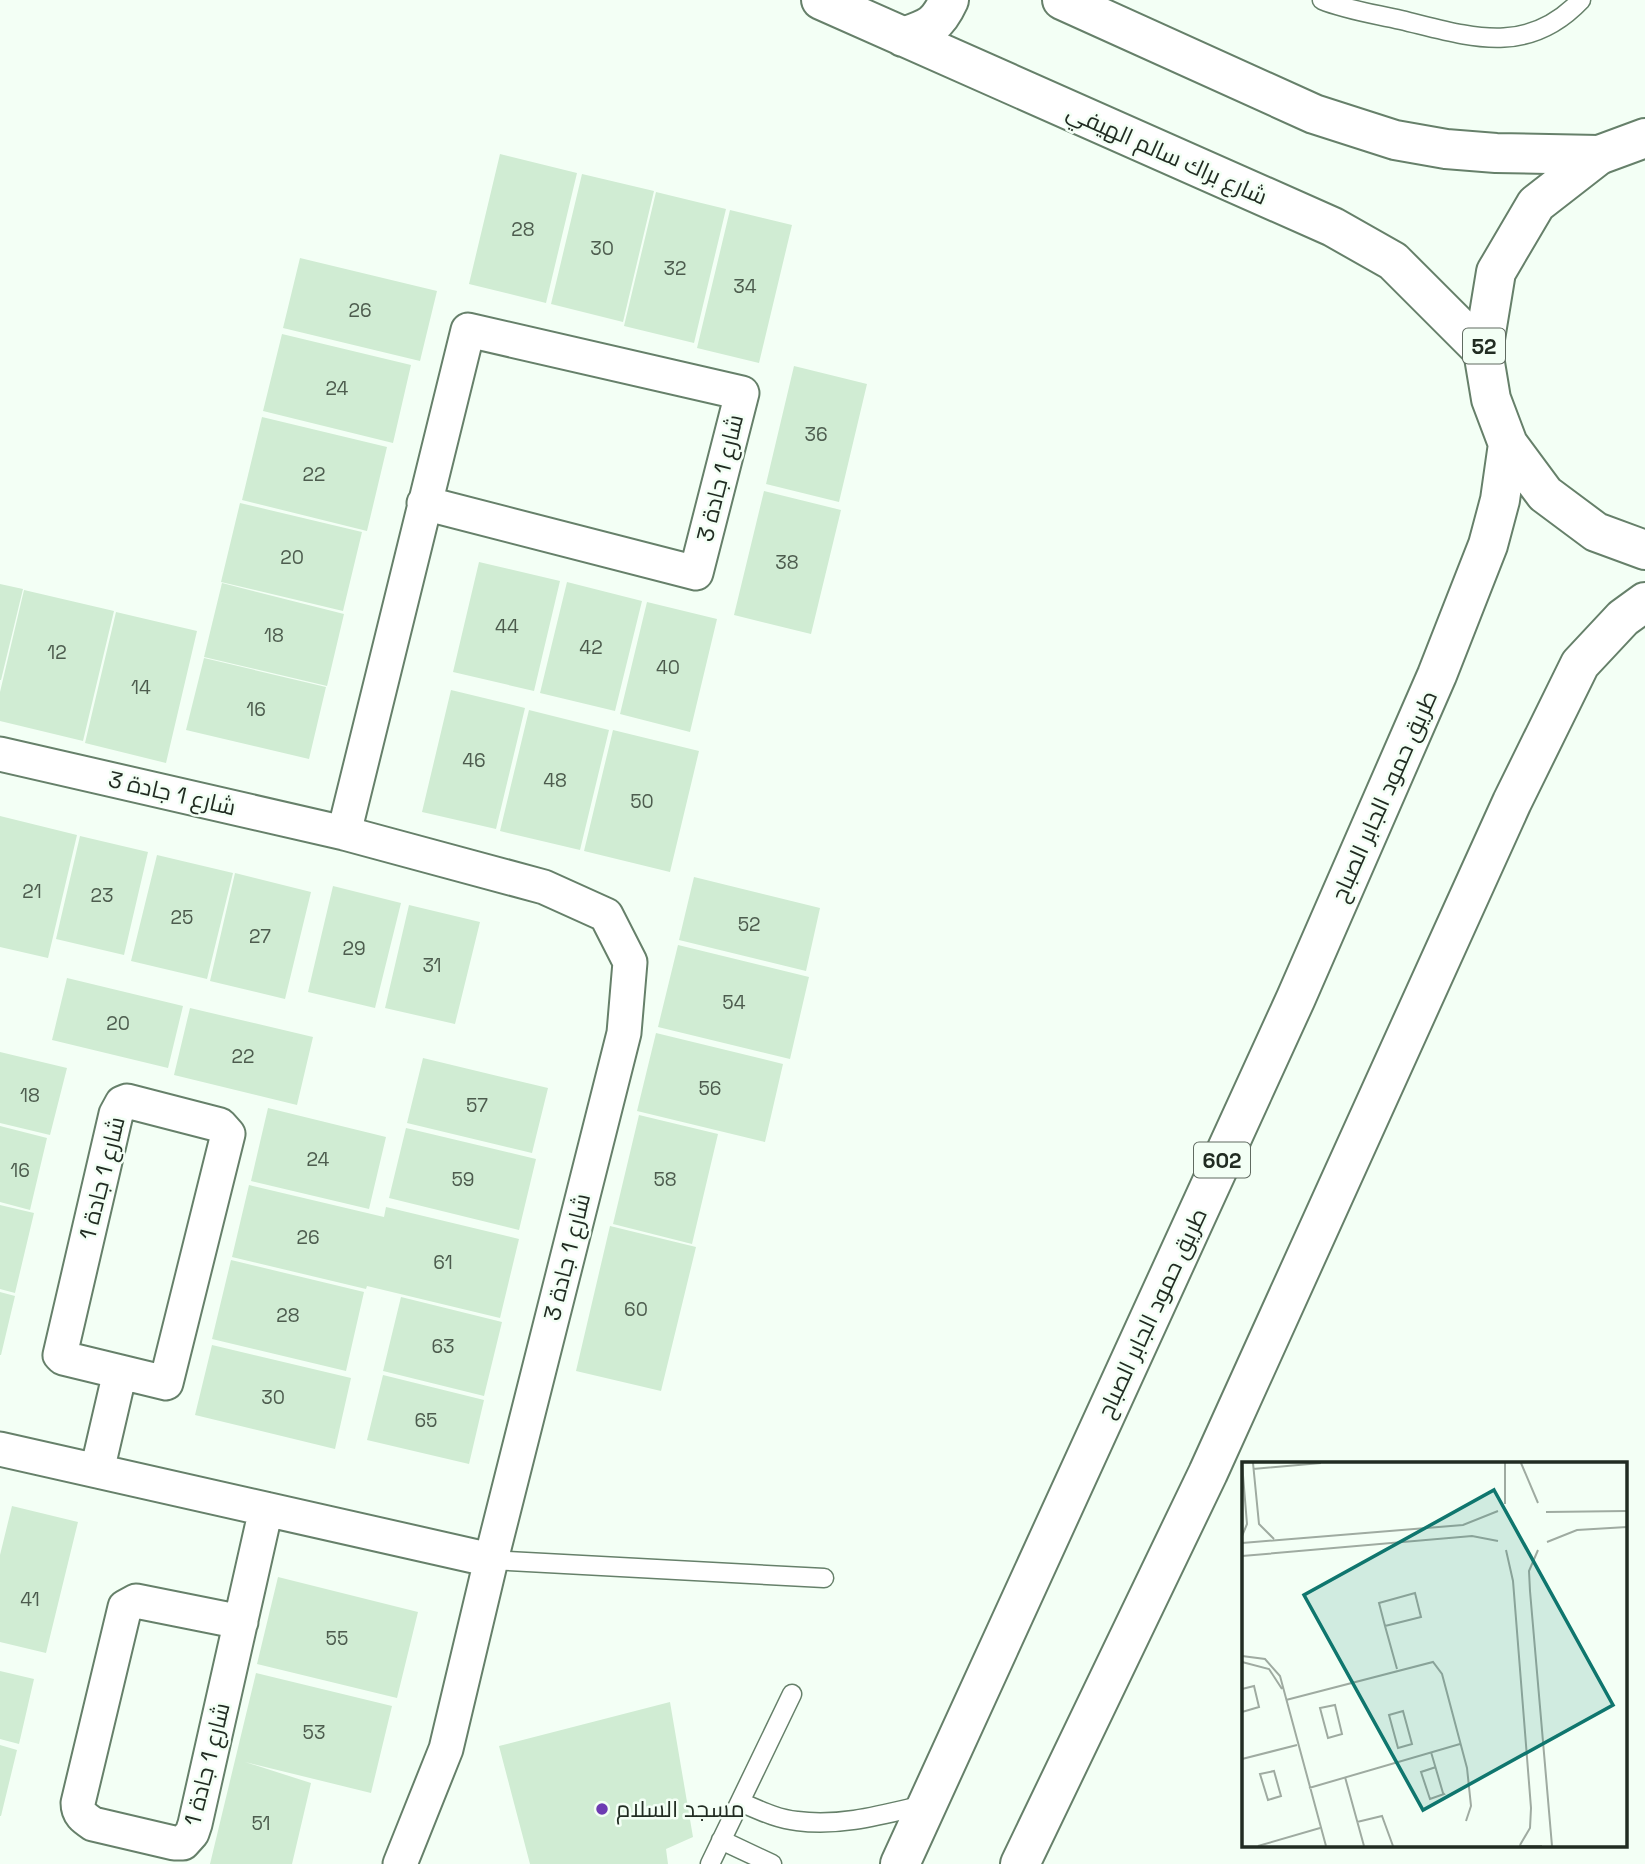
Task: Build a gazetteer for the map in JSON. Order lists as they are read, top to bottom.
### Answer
{
  "streets": {
    "main road": [
      "شارع براك سالم الهيفي",
      "52",
      "طريق حمود الجابر الصباح",
      "602"
    ],
    "street": ["شارع 1 جادة 3", "شارع 1 جادة 1"]
  },
  "crossings": [
    ["شارع براك سالم الهيفي", "52"],
    ["52", "طريق حمود الجابر الصباح"]
  ],
  "places": ["مسجد السلام"],
  "house_numbers": [
    "28",
    "30",
    "32",
    "34",
    "26",
    "24",
    "36",
    "22",
    "20",
    "38",
    "44",
    "18",
    "42",
    "12",
    "40",
    "14",
    "16",
    "46",
    "48",
    "50",
    "21",
    "23",
    "25",
    "52",
    "27",
    "29",
    "31",
    "54",
    "20",
    "22",
    "56",
    "18",
    "57",
    "24",
    "16",
    "59",
    "58",
    "26",
    "61",
    "60",
    "28",
    "63",
    "30",
    "65",
    "41",
    "55",
    "53",
    "51"
  ]
}
